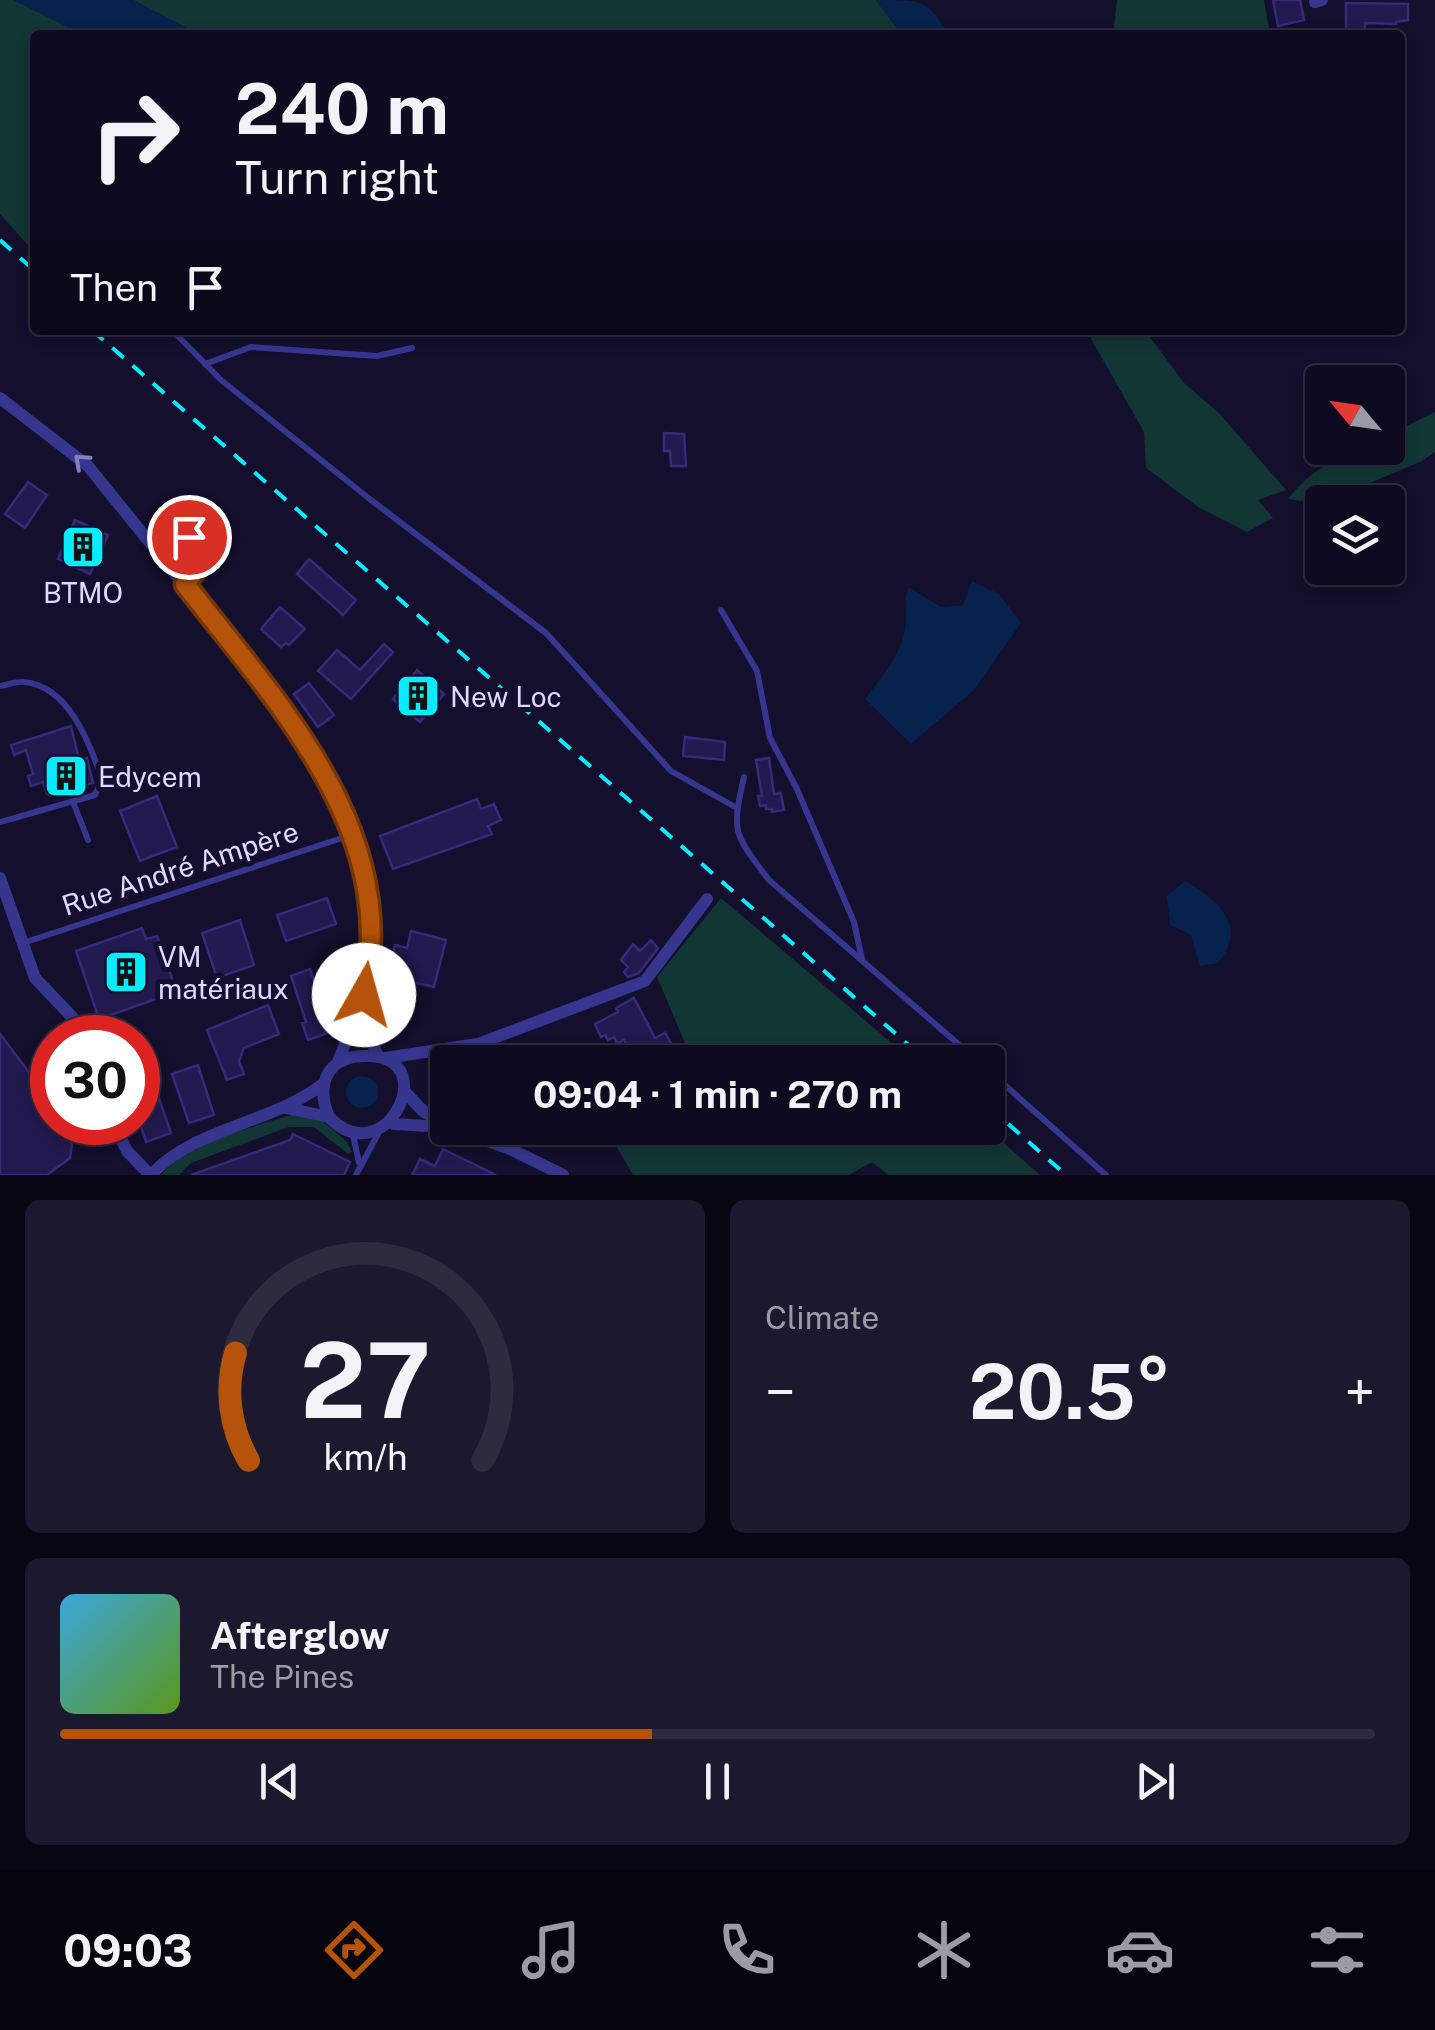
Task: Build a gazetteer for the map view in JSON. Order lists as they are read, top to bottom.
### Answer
{
  "streets": {
    "lane": ["Rue André Ampère"]
  },
  "places": {
    "building": [
      "BTMO",
      "New Loc",
      "Edycem",
      "VM matériaux"
    ]
  },
  "north": "top left",
  "page": {
    "turn": ["240 m", "Turn right"],
    "then": "Then",
    "limit": "30",
    "trip": "09:04 · 1 min · 270 m",
    "tile": "Climate",
    "heat": ["−", "20.5°", "+"],
    "song": ["Afterglow", "The Pines"],
    "tabs": "09:03",
    "gauge": ["27", "km/h"]
  }
}
